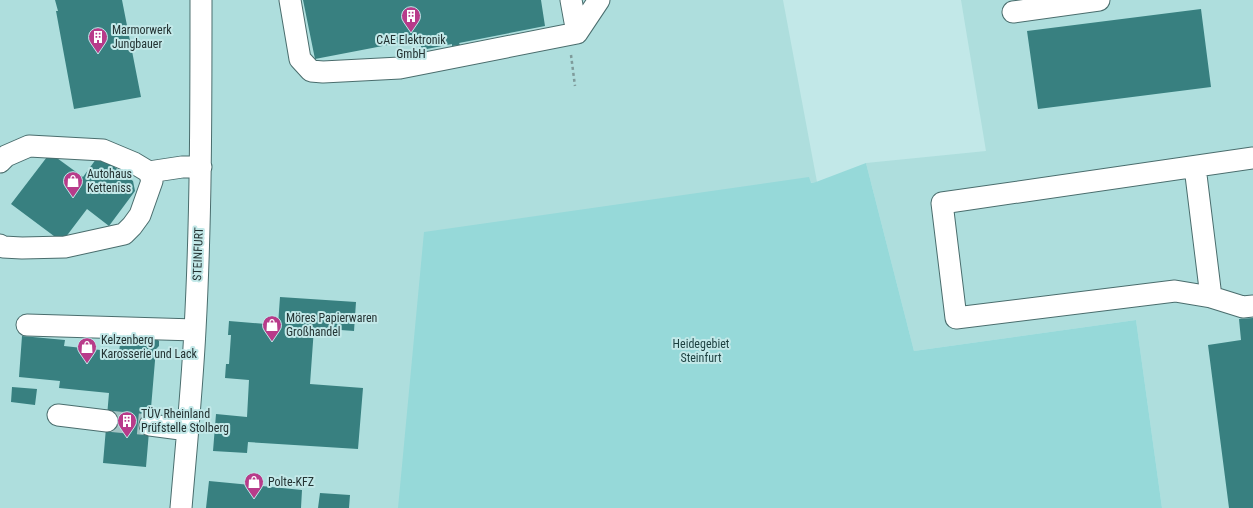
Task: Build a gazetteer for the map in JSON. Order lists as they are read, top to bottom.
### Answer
{
  "streets": {
    "street": ["STEINFURT"]
  },
  "parks": ["Heidegebiet Steinfurt"],
  "places": {
    "building": ["CAE Elektronik GmbH", "Marmorwerk Jungbauer", "TÜV Rheinland Prüfstelle Stolberg"],
    "shop": [
      "Autohaus Ketteniss",
      "Möres Papierwaren Großhandel",
      "Kelzenberg Karosserie und Lack",
      "Polte-KFZ"
    ]
  }
}
